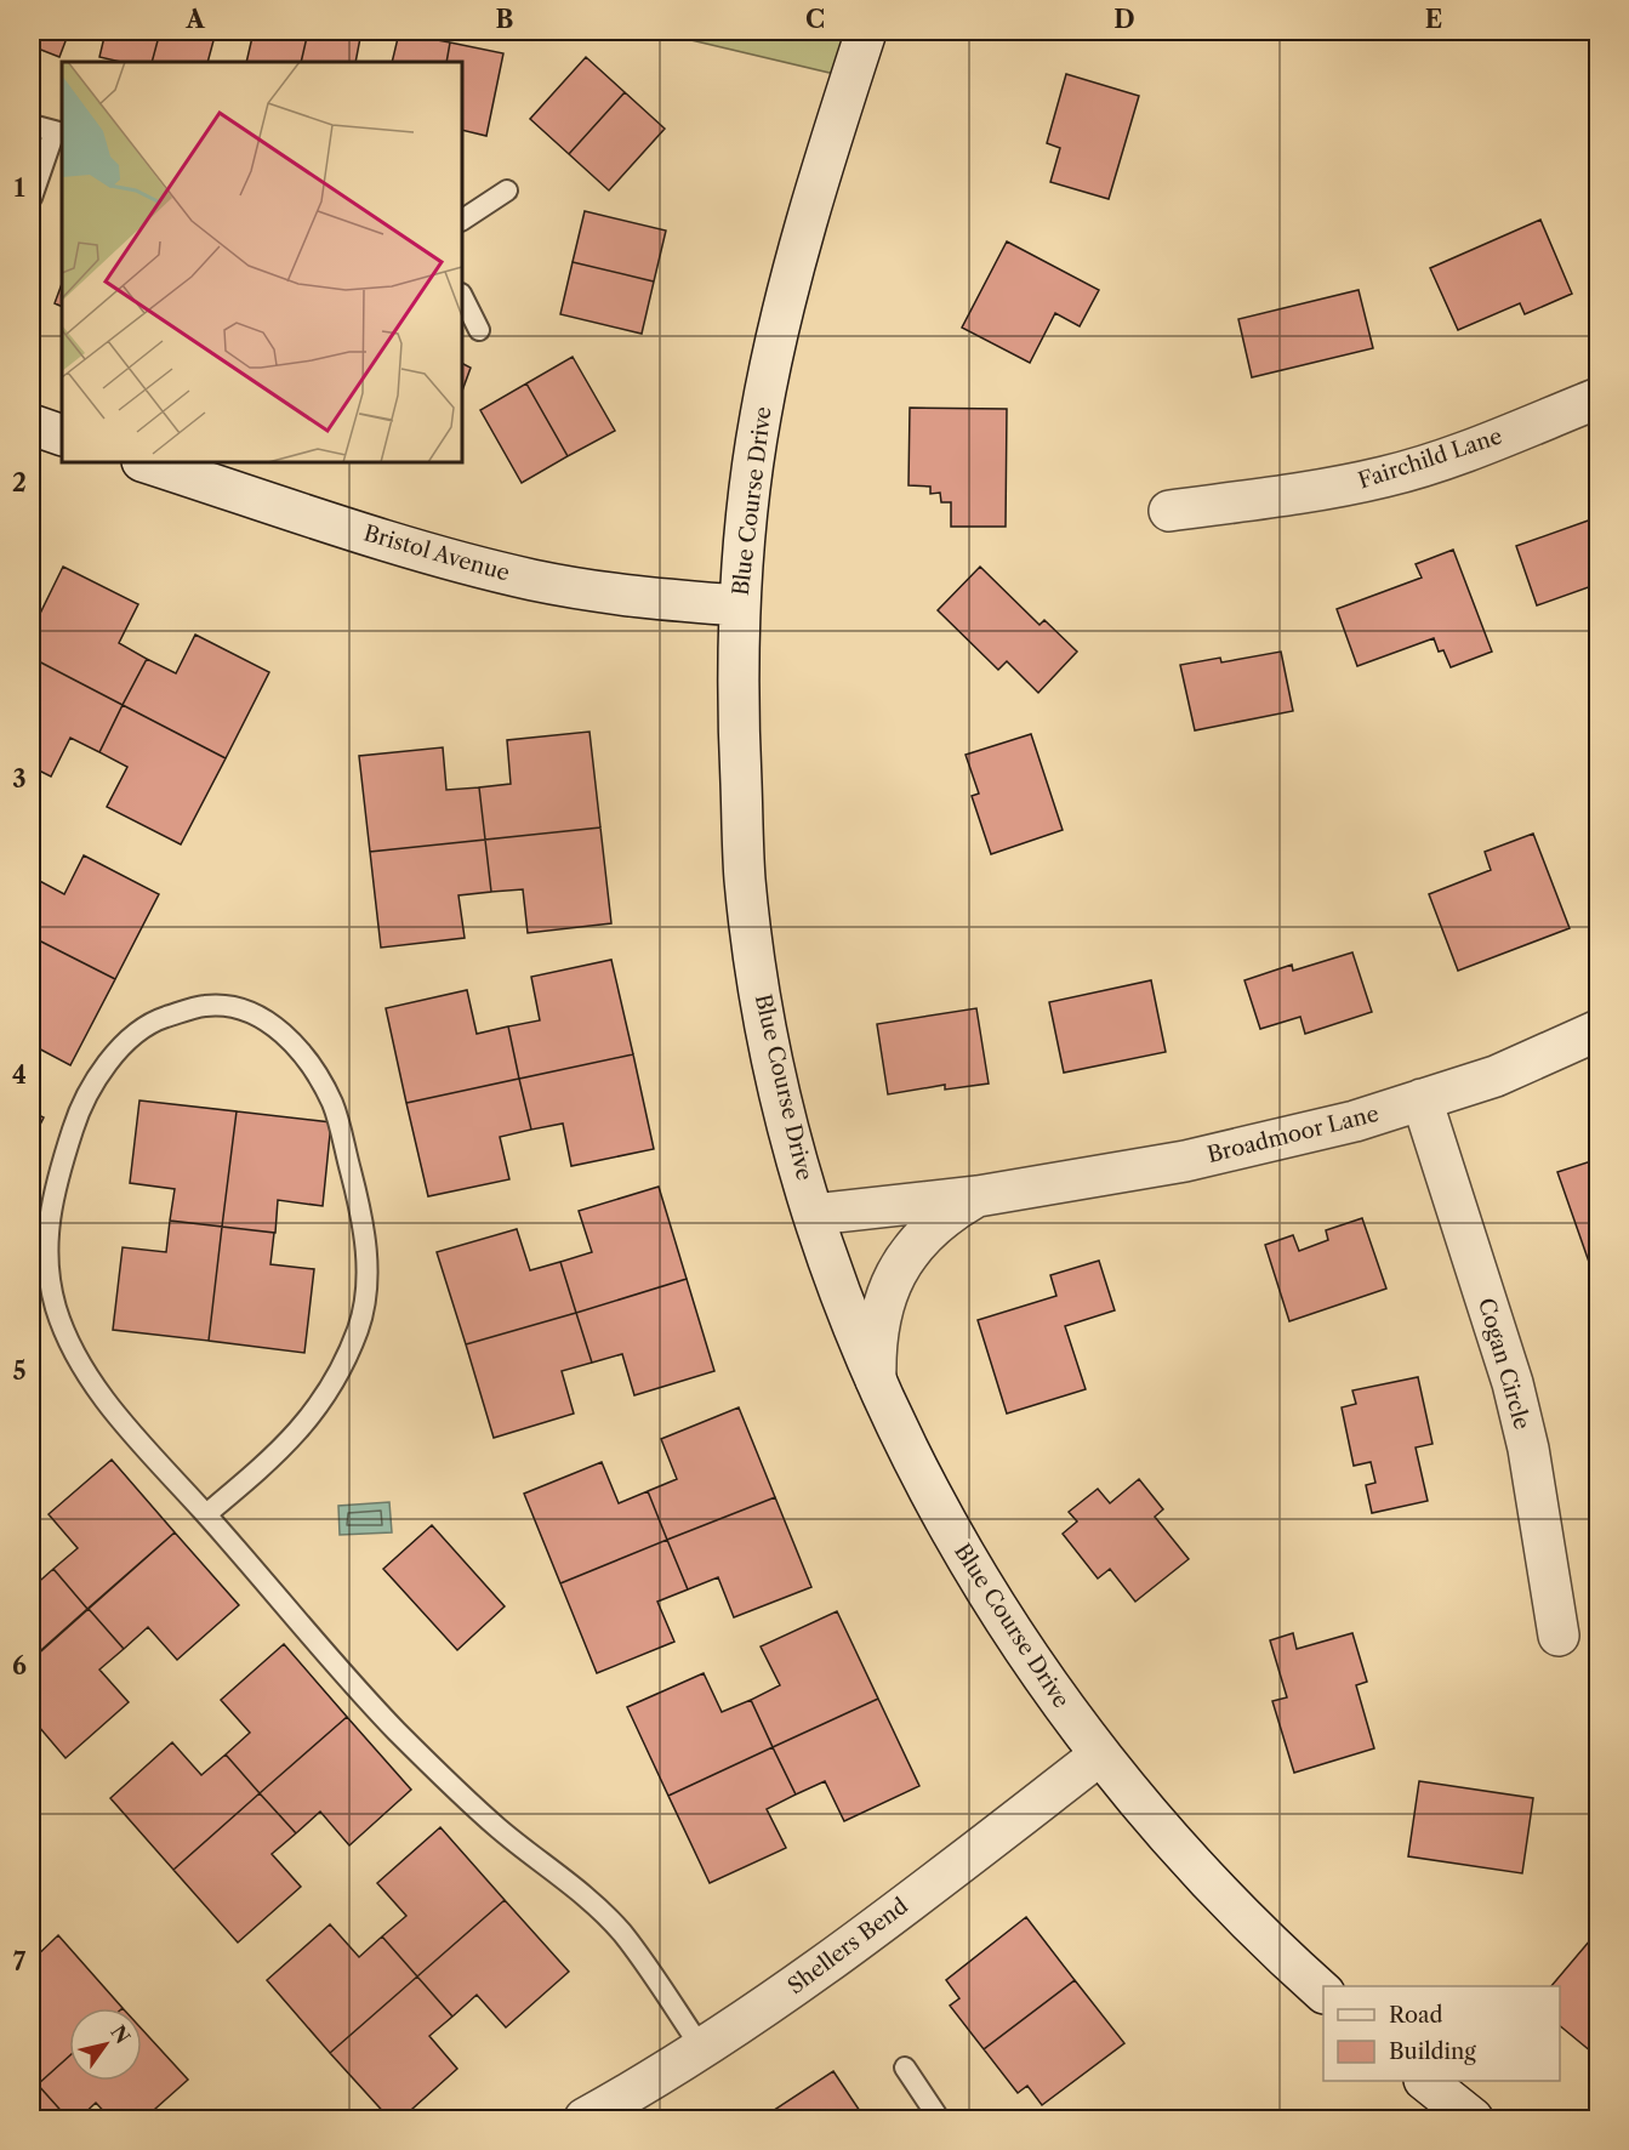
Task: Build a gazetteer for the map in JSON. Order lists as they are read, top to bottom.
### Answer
{
  "streets": {
    "street": [
      "Fairchild Lane",
      "Blue Course Drive",
      "Bristol Avenue",
      "Broadmoor Lane",
      "Cogan Circle",
      "Shellers Bend"
    ]
  },
  "crossings": [
    ["Blue Course Drive", "Bristol Avenue"],
    ["Blue Course Drive", "Broadmoor Lane"],
    ["Blue Course Drive", "Shellers Bend"],
    ["Broadmoor Lane", "Cogan Circle"]
  ],
  "legend": ["Road", "Building"],
  "north": "top right",
  "grid": {
    "columns": [
      "A",
      "B",
      "C",
      "D",
      "E"
    ],
    "rows": [
      "1",
      "2",
      "3",
      "4",
      "5",
      "6",
      "7"
    ]
  }
}
